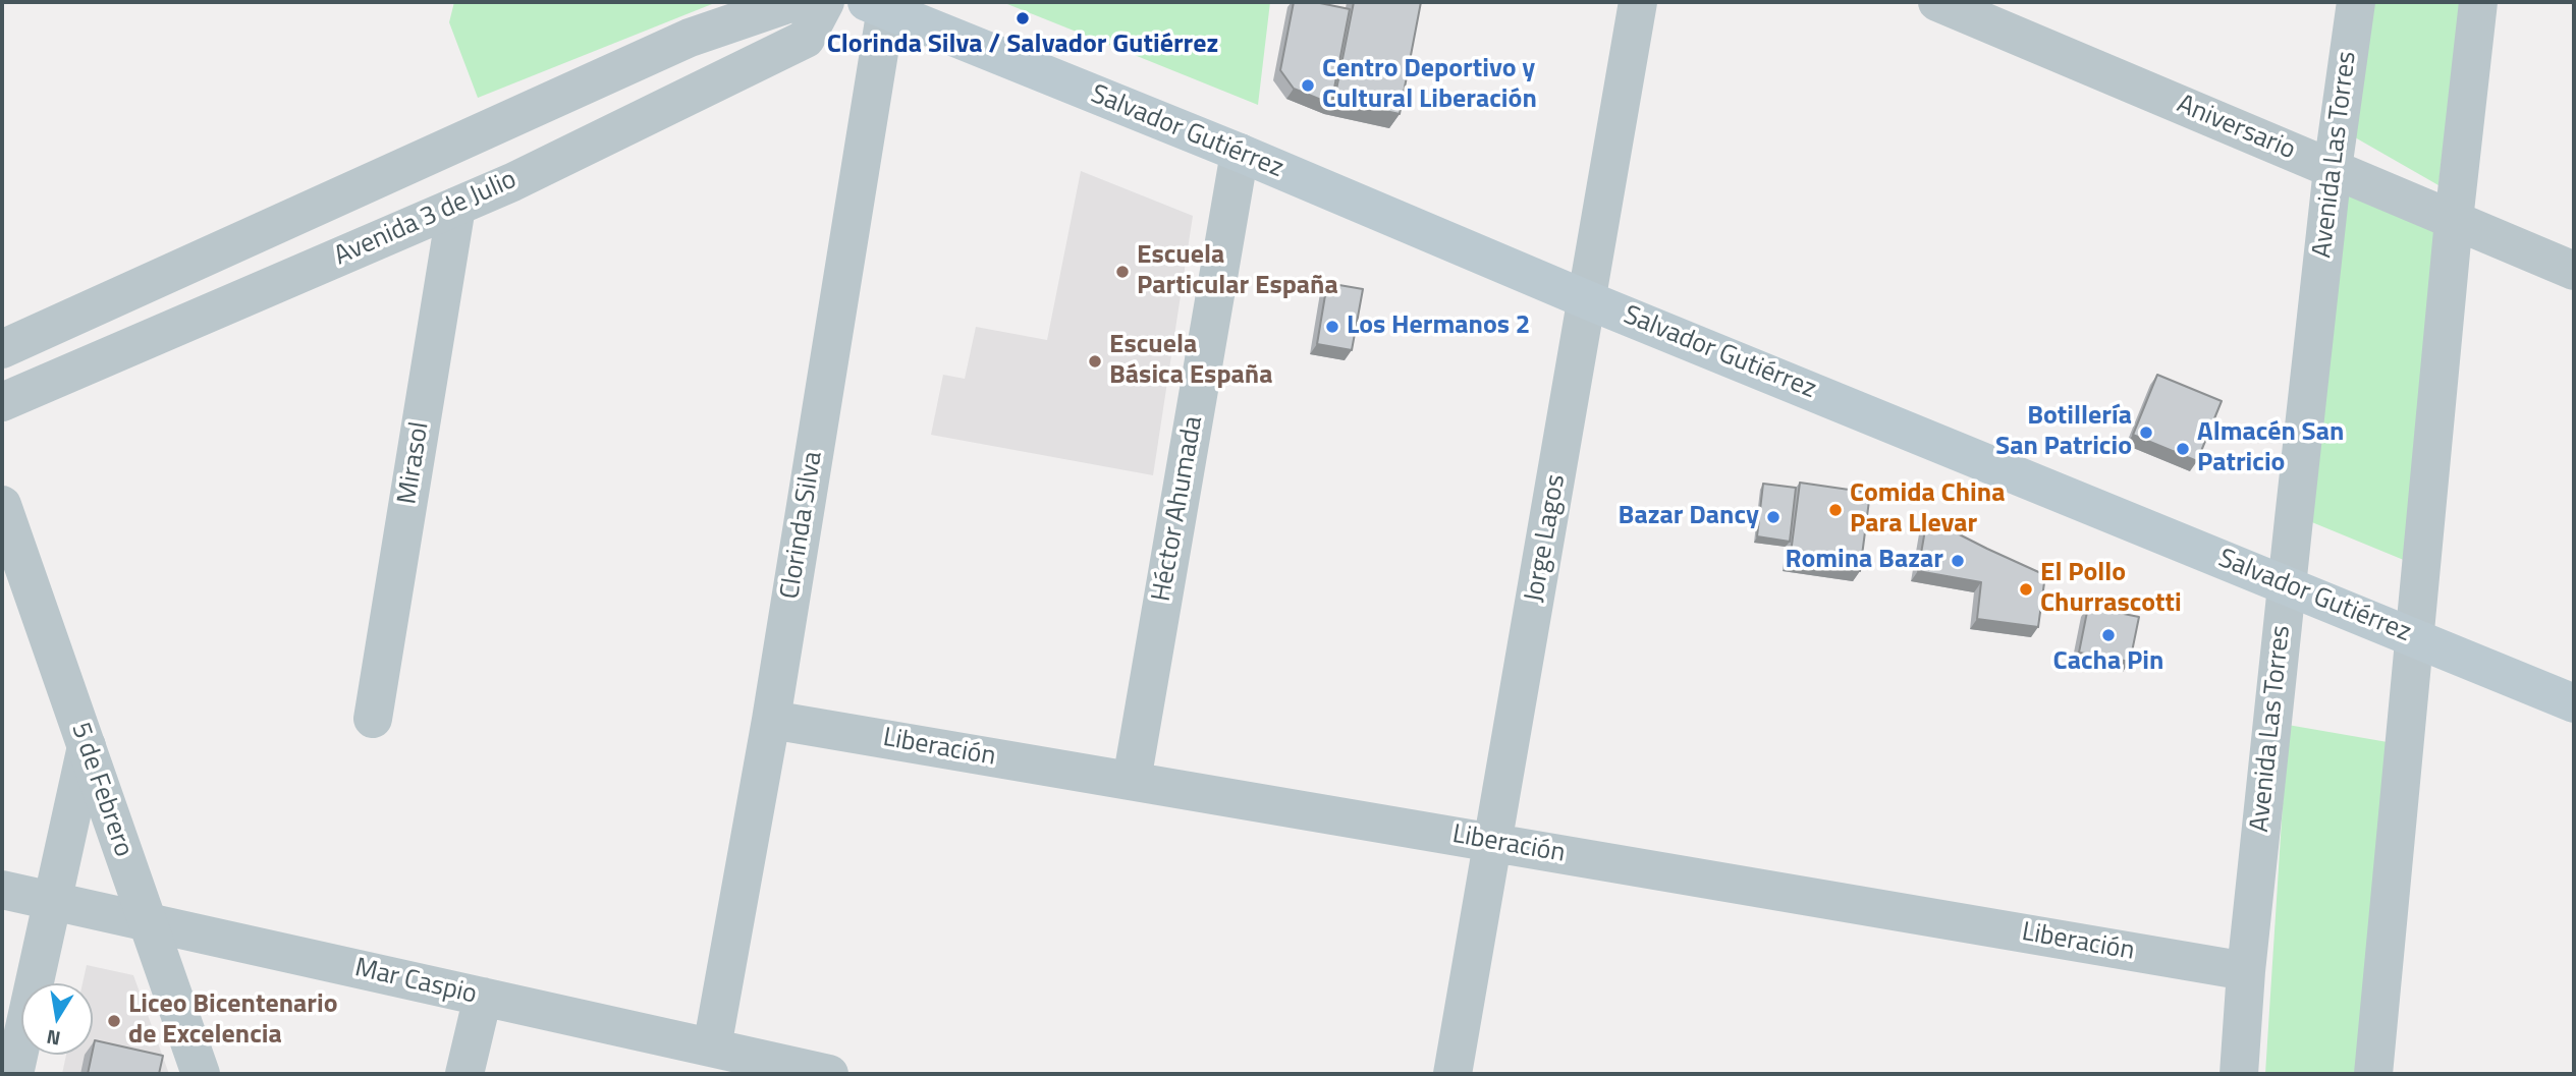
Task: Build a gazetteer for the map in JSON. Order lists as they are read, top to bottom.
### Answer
{
  "streets": {
    "main road": ["Salvador Gutiérrez"],
    "street": [
      "Aniversario",
      "Avenida Las Torres",
      "Avenida 3 de Julio",
      "Mirasol",
      "Héctor Ahumada",
      "Clorinda Silva",
      "Jorge Lagos",
      "Liberación",
      "5 de Febrero",
      "Mar Caspio"
    ]
  },
  "crossings": [
    ["Aniversario", "Avenida Las Torres"],
    ["Salvador Gutiérrez", "Avenida Las Torres"],
    ["Salvador Gutiérrez", "Héctor Ahumada"],
    ["Salvador Gutiérrez", "Clorinda Silva"],
    ["Salvador Gutiérrez", "Jorge Lagos"],
    ["Avenida Las Torres", "Liberación"],
    ["Avenida 3 de Julio", "Mirasol"],
    ["Héctor Ahumada", "Liberación"],
    ["Clorinda Silva", "Liberación"],
    ["Clorinda Silva", "Mar Caspio"],
    ["Jorge Lagos", "Liberación"],
    ["5 de Febrero", "Mar Caspio"]
  ],
  "places": [
    "Clorinda Silva / Salvador Gutiérrez",
    "Centro Deportivo y Cultural Liberación",
    "Escuela Particular España",
    "Los Hermanos 2",
    "Escuela Básica España",
    "Botillería San Patricio",
    "Almacén San Patricio",
    "Comida China Para Llevar",
    "Bazar Dancy",
    "Romina Bazar",
    "El Pollo Churrascotti",
    "Cacha Pin",
    "Liceo Bicentenario de Excelencia"
  ],
  "north": "bottom"
}
